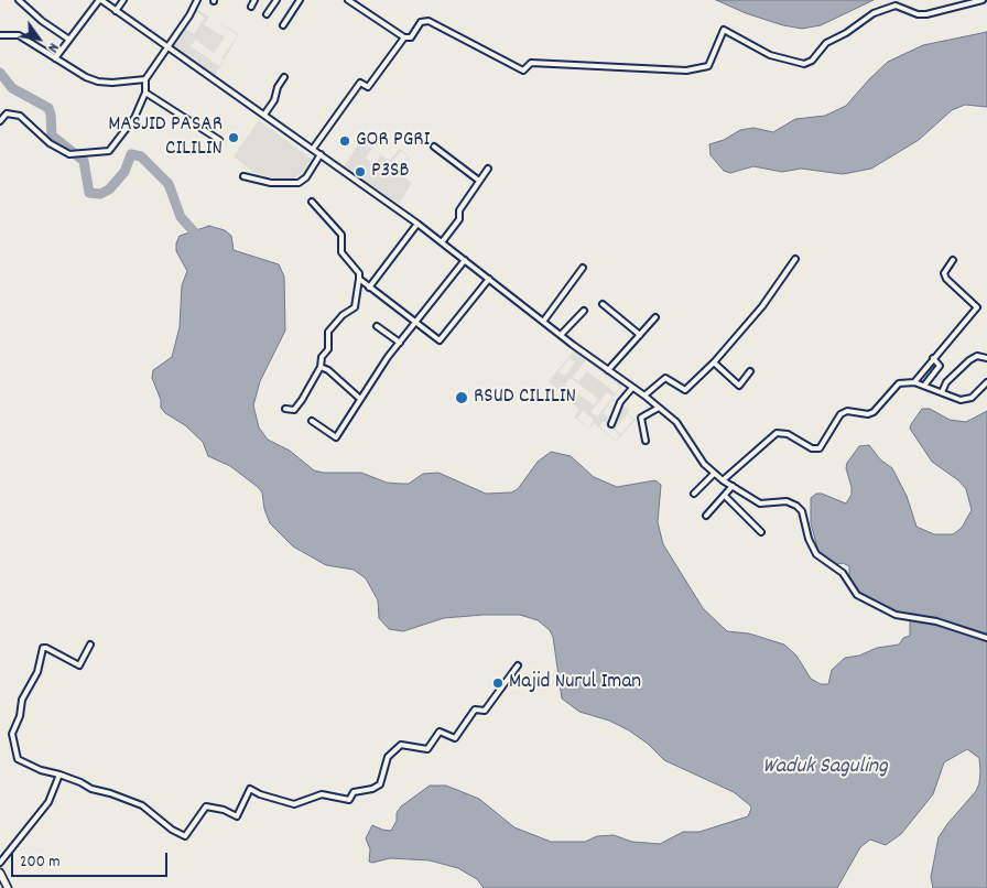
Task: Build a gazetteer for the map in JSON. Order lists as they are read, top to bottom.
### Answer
{
  "water": ["Waduk Saguling"],
  "places": [
    "MASJID PASAR CILILIN",
    "GOR PGRI",
    "P3SB",
    "RSUD CILILIN",
    "Majid Nurul Iman"
  ],
  "scale_bar": "200 m",
  "north": "bottom right"
}
